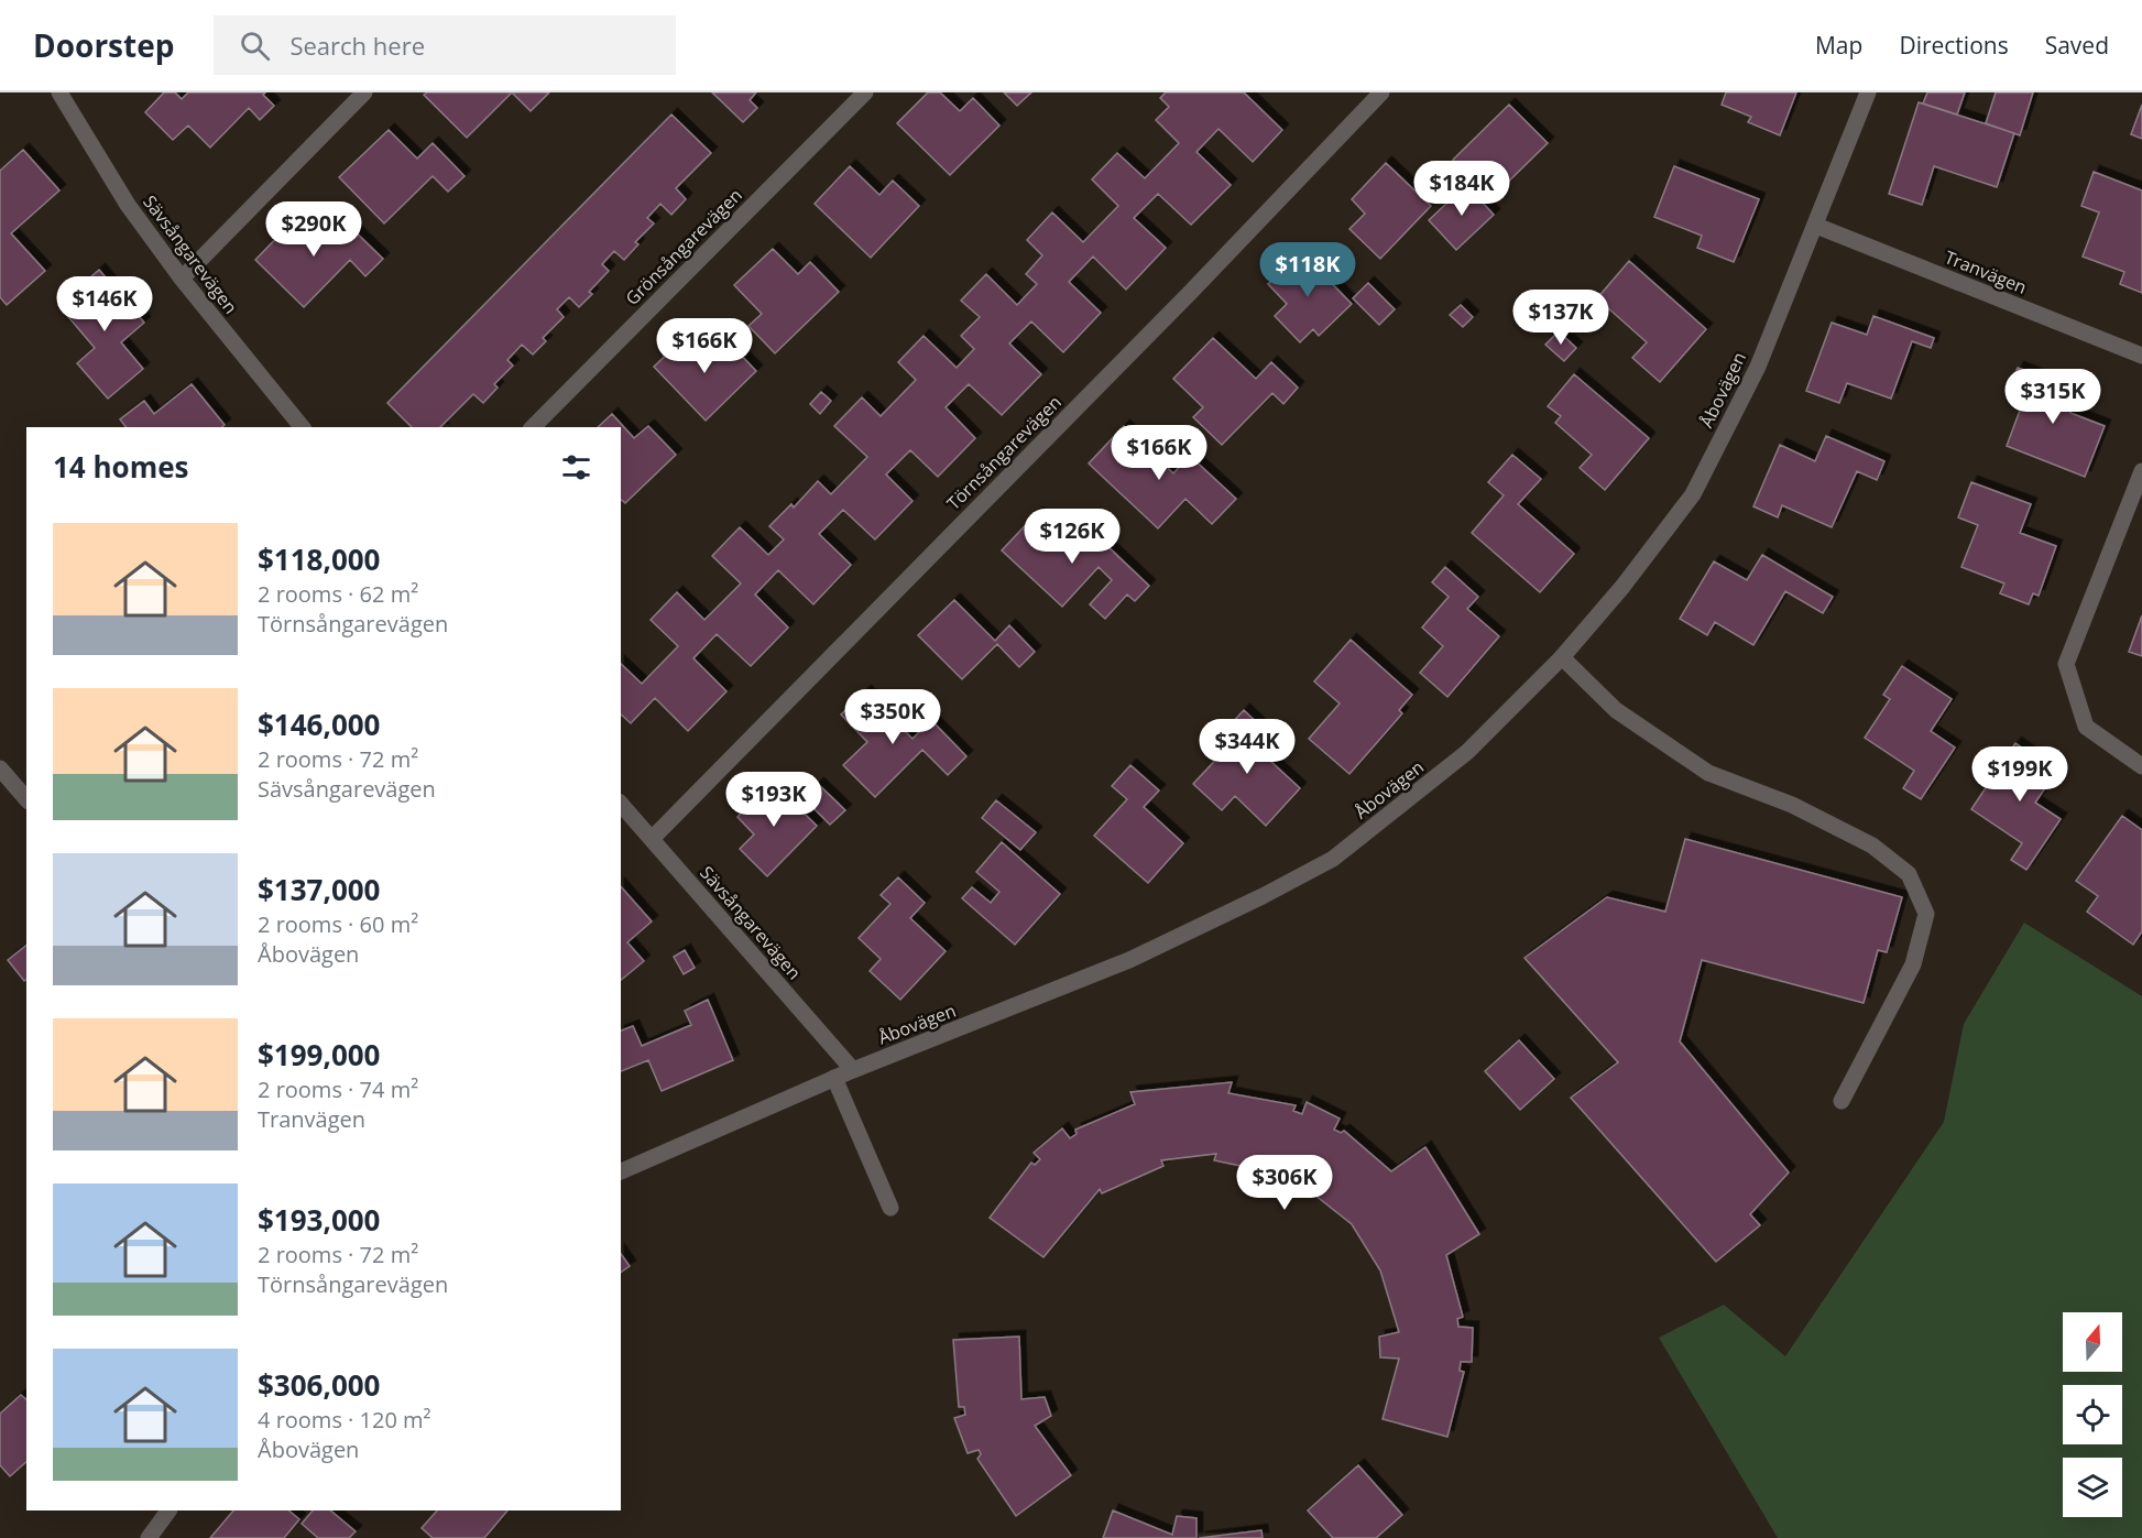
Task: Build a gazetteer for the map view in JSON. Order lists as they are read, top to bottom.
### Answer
{
  "streets": {
    "street": [
      "Grönsångarevägen",
      "Sävsångarevägen",
      "Tranvägen",
      "Åbovägen",
      "Törnsångarevägen"
    ]
  },
  "crossings": [
    ["Sävsångarevägen", "Åbovägen"],
    ["Sävsångarevägen", "Törnsångarevägen"],
    ["Tranvägen", "Åbovägen"]
  ],
  "north": "top",
  "page": {
    "header": "Doorstep",
    "search": "Search here",
    "nav": ["Map", "Directions", "Saved"],
    "price": [
      "$184K",
      "$290K",
      "$118K",
      "$146K",
      "$137K",
      "$166K",
      "$315K",
      "$166K",
      "$126K",
      "$350K",
      "$344K",
      "$199K",
      "$193K",
      "$306K"
    ],
    "heading": "14 homes",
    "list": [
      {
        "name": "$118,000",
        "note": "2 rooms · 62 m² · Törnsångarevägen"
      },
      {
        "name": "$146,000",
        "note": "2 rooms · 72 m² · Sävsångarevägen"
      },
      {
        "name": "$137,000",
        "note": "2 rooms · 60 m² · Åbovägen"
      },
      {
        "name": "$199,000",
        "note": "2 rooms · 74 m² · Tranvägen"
      },
      {
        "name": "$193,000",
        "note": "2 rooms · 72 m² · Törnsångarevägen"
      },
      {
        "name": "$306,000",
        "note": "4 rooms · 120 m² · Åbovägen"
      }
    ]
  }
}
